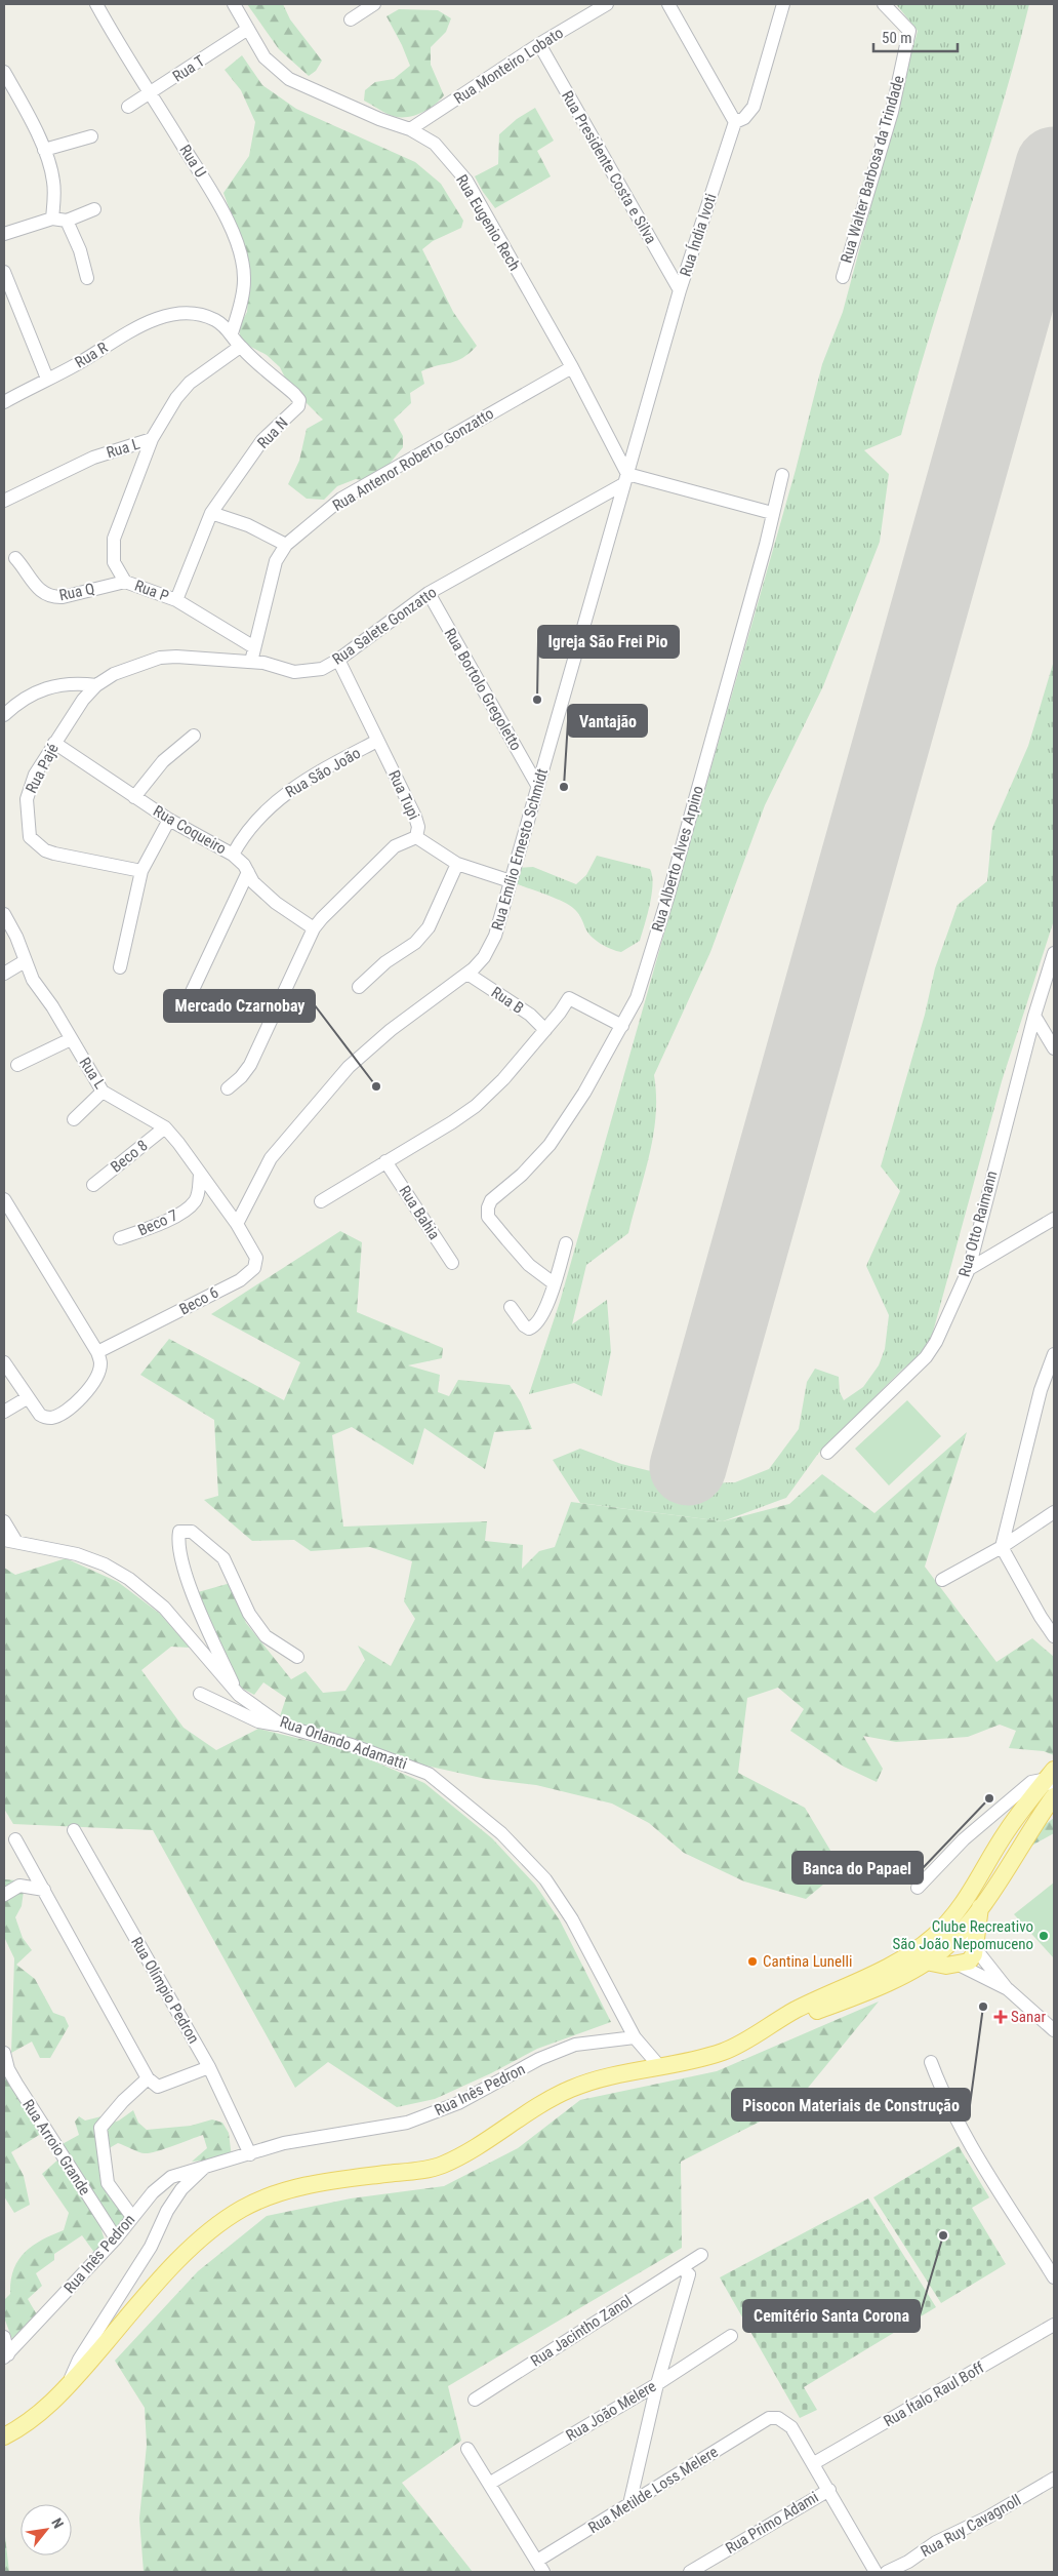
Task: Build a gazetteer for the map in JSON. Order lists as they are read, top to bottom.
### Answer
{
  "streets": {
    "street": [
      "Rua Monteiro Lobato",
      "Rua T",
      "Rua U",
      "Rua Presidente Costa e Silva",
      "Rua Walter Barbosa da Trindade",
      "Rua Eugenio Rech",
      "Rua Índia Ivoti",
      "Rua R",
      "Rua N",
      "Rua L",
      "Rua Antenor Roberto Gonzatto",
      "Rua P",
      "Rua Q",
      "Rua Salete Gonzatto",
      "Rua Bortolo Gregoletto",
      "Rua Pajé",
      "Rua São João",
      "Rua Tupi",
      "Rua Coqueiro",
      "Rua Emílio Ernesto Schmidt",
      "Rua Alberto Alves Arpino",
      "Rua B",
      "Beco 8",
      "Rua Bahia",
      "Beco 7",
      "Rua Otto Raimann",
      "Beco 6",
      "Rua Orlando Adamatti",
      "Rua Olímpio Pedron",
      "Rua Inês Pedron",
      "Rua Arroio Grande",
      "Rua Jacintho Zanol",
      "Rua Ítalo Raul Boff",
      "Rua João Melere",
      "Rua Metilde Loss Melere",
      "Rua Primo Adami",
      "Rua Ruy Cavagnoll"
    ]
  },
  "crossings": [
    ["Rua Monteiro Lobato", "Rua Presidente Costa e Silva"],
    ["Rua Monteiro Lobato", "Rua Eugenio Rech"],
    ["Rua T", "Rua U"],
    ["Rua T", "Rua Eugenio Rech"],
    ["Rua U", "Rua N"],
    ["Rua Presidente Costa e Silva", "Rua Índia Ivoti"],
    ["Rua Eugenio Rech", "Rua Índia Ivoti"],
    ["Rua Eugenio Rech", "Rua Antenor Roberto Gonzatto"],
    ["Rua Eugenio Rech", "Rua Salete Gonzatto"],
    ["Rua Eugenio Rech", "Rua Emílio Ernesto Schmidt"],
    ["Rua Índia Ivoti", "Rua Salete Gonzatto"],
    ["Rua Índia Ivoti", "Rua Emílio Ernesto Schmidt"],
    ["Rua R", "Rua N"],
    ["Rua N", "Rua L"],
    ["Rua N", "Rua P"],
    ["Rua L", "Rua P"],
    ["Rua L", "Rua Emílio Ernesto Schmidt"],
    ["Rua L", "Beco 8"],
    ["Rua L", "Beco 7"],
    ["Rua L", "Beco 6"],
    ["Rua Antenor Roberto Gonzatto", "Rua P"],
    ["Rua Antenor Roberto Gonzatto", "Rua Salete Gonzatto"],
    ["Rua P", "Rua Q"],
    ["Rua Salete Gonzatto", "Rua Bortolo Gregoletto"],
    ["Rua Salete Gonzatto", "Rua Pajé"],
    ["Rua Salete Gonzatto", "Rua Tupi"],
    ["Rua Salete Gonzatto", "Rua Emílio Ernesto Schmidt"],
    ["Rua Bortolo Gregoletto", "Rua Emílio Ernesto Schmidt"],
    ["Rua Pajé", "Rua Coqueiro"],
    ["Rua São João", "Rua Tupi"],
    ["Rua São João", "Rua Coqueiro"],
    ["Rua Tupi", "Rua Emílio Ernesto Schmidt"],
    ["Rua Emílio Ernesto Schmidt", "Rua B"],
    ["Rua Emílio Ernesto Schmidt", "Beco 6"],
    ["Rua Orlando Adamatti", "Rua Inês Pedron"],
    ["Rua Olímpio Pedron", "Rua Inês Pedron"],
    ["Rua Inês Pedron", "Rua Arroio Grande"],
    ["Rua Ítalo Raul Boff", "Rua Metilde Loss Melere"]
  ],
  "places": {
    "other": [
      "Igreja São Frei Pio",
      "Vantajão",
      "Mercado Czarnobay",
      "Banca do Papael",
      "Clube Recreativo São João Nepomuceno",
      "Cantina Lunelli",
      "Pisocon Materiais de Construção",
      "Cemitério Santa Corona"
    ],
    "health": ["Sanar"]
  },
  "scale_bar": "50 m",
  "north": "top right"
}
